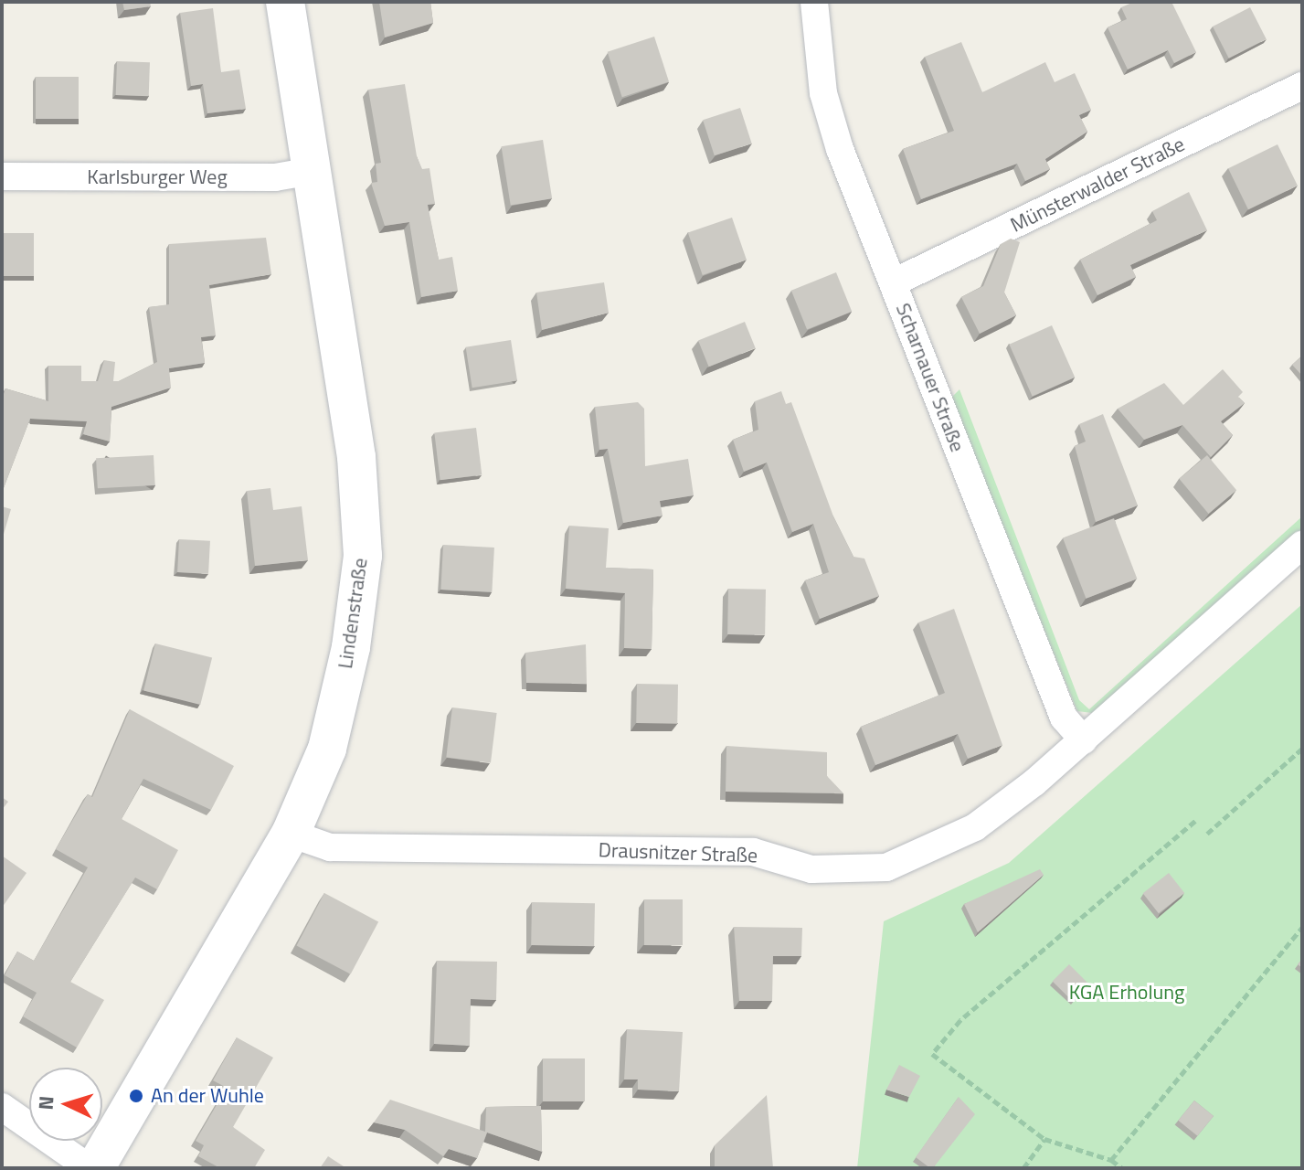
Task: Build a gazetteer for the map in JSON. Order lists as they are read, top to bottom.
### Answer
{
  "streets": {
    "street": [
      "Karlsburger Weg",
      "Münsterwalder Straße",
      "Scharnauer Straße",
      "Lindenstraße",
      "Drausnitzer Straße"
    ]
  },
  "crossings": [
    ["Karlsburger Weg", "Lindenstraße"],
    ["Münsterwalder Straße", "Scharnauer Straße"],
    ["Scharnauer Straße", "Drausnitzer Straße"],
    ["Lindenstraße", "Drausnitzer Straße"]
  ],
  "parks": ["KGA Erholung"],
  "places": ["An der Wuhle"],
  "north": "left"
}
